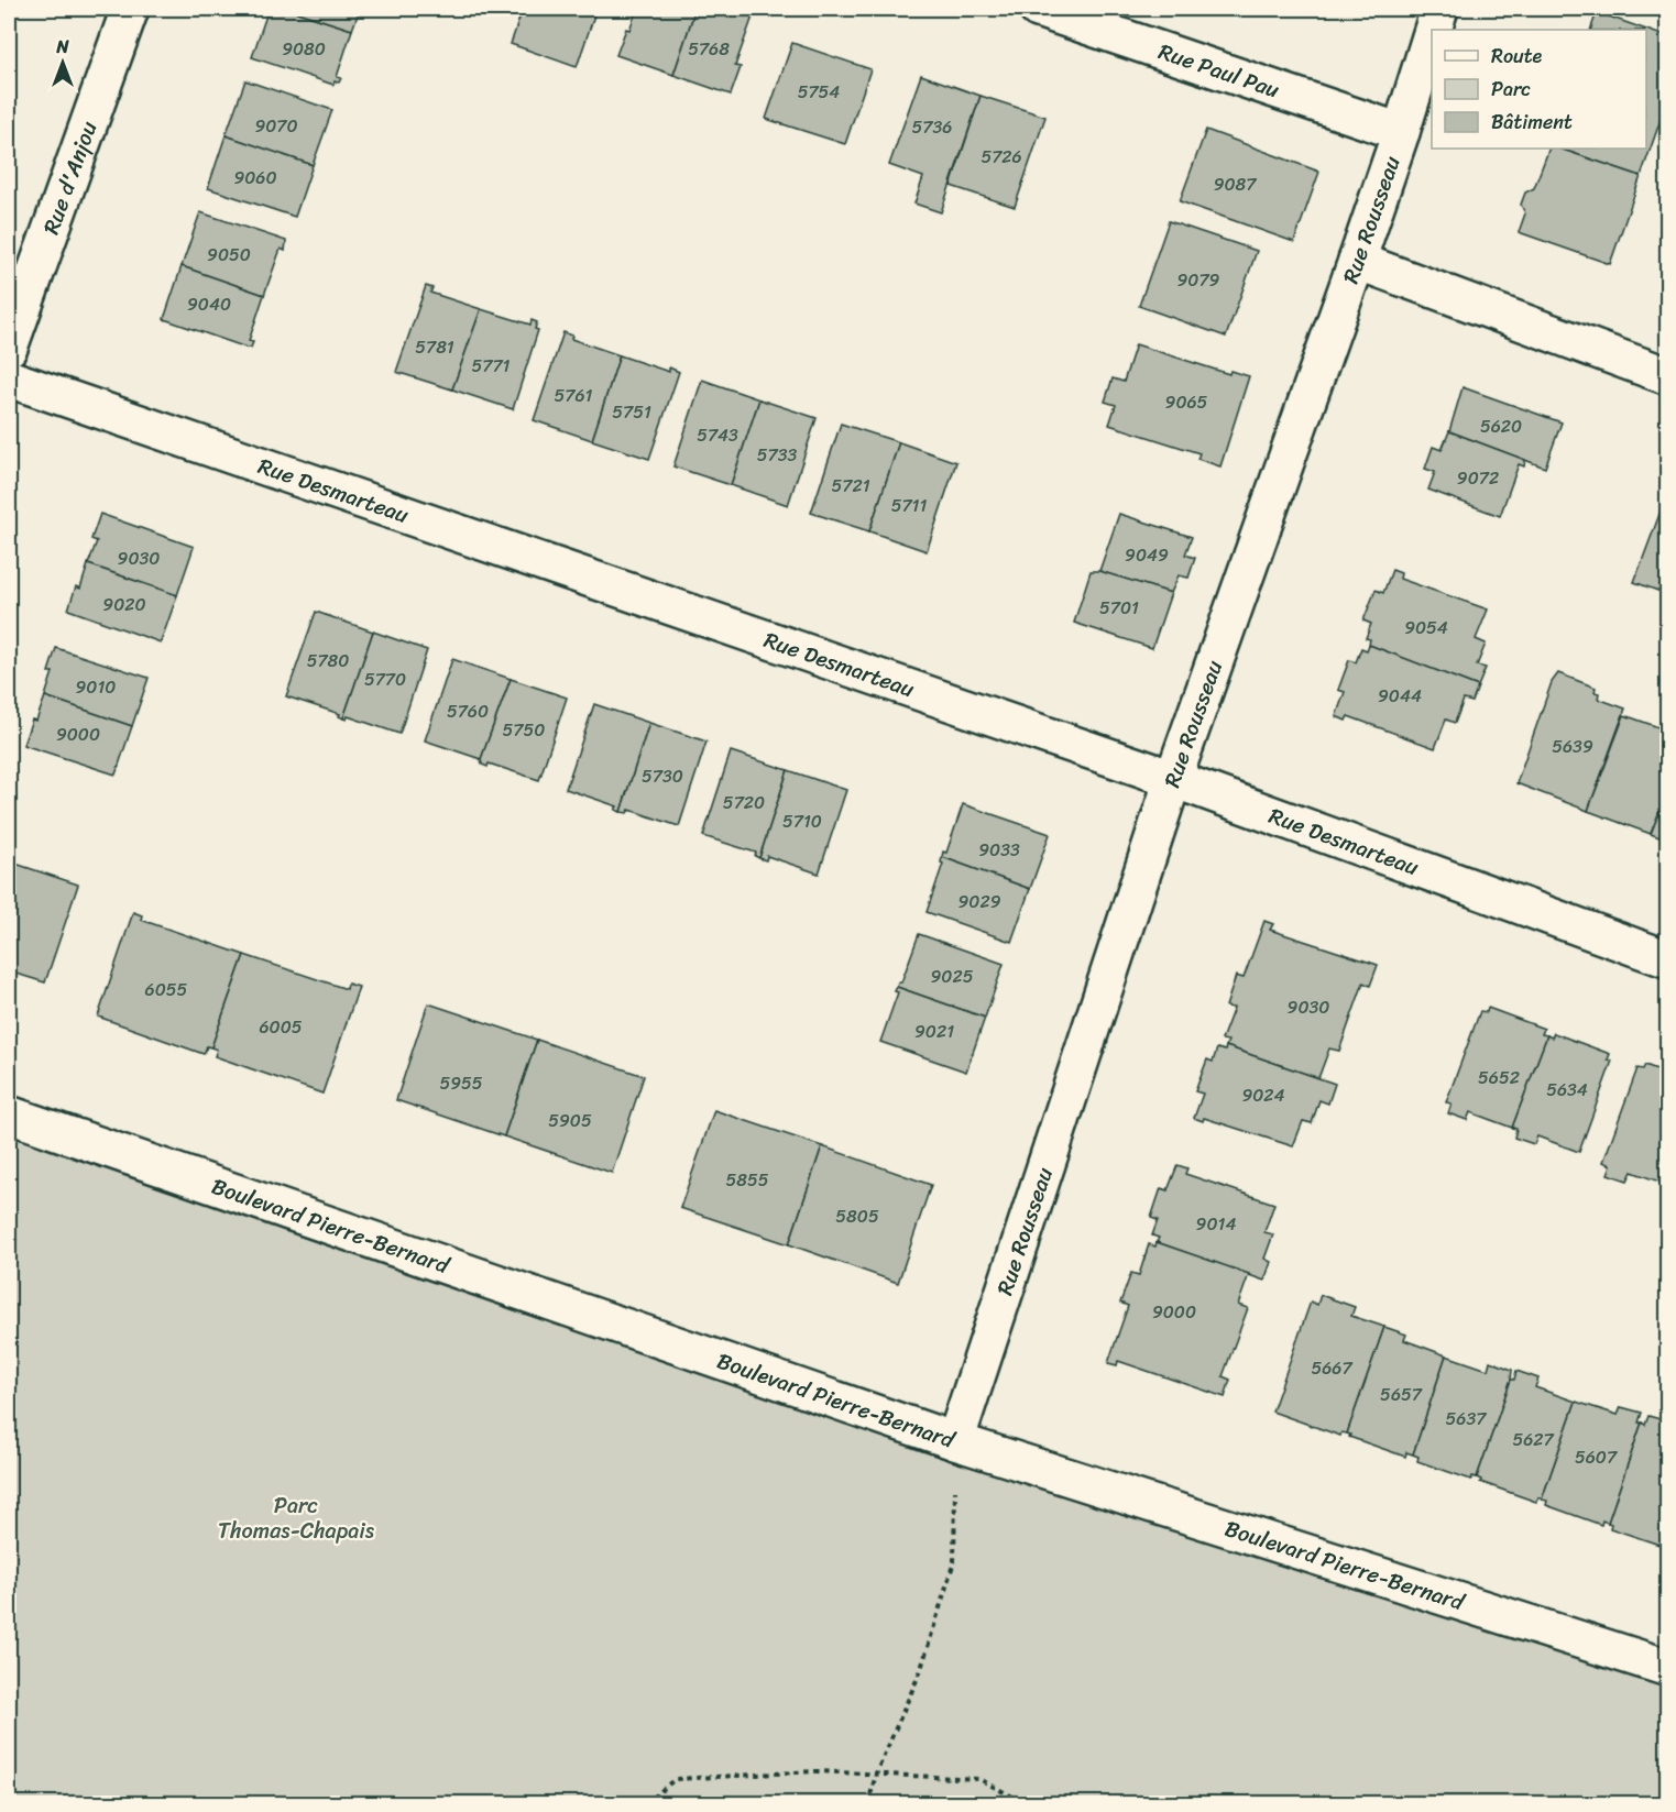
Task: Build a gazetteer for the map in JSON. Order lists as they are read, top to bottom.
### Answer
{
  "streets": {
    "street": [
      "Rue Paul Pau",
      "Rue d'Anjou",
      "Rue Rousseau",
      "Rue Desmarteau",
      "Boulevard Pierre-Bernard"
    ]
  },
  "crossings": [
    ["Rue Paul Pau", "Rue Rousseau"],
    ["Rue Rousseau", "Rue Desmarteau"],
    ["Rue Rousseau", "Boulevard Pierre-Bernard"]
  ],
  "parks": ["Parc Thomas-Chapais"],
  "house_numbers": [
    "9080",
    "5768",
    "5754",
    "9070",
    "5736",
    "5726",
    "9060",
    "9087",
    "9050",
    "9079",
    "9040",
    "5781",
    "5771",
    "5761",
    "9065",
    "5751",
    "5620",
    "5743",
    "5733",
    "9072",
    "5721",
    "5711",
    "9049",
    "9030",
    "9020",
    "5701",
    "9054",
    "5780",
    "5770",
    "9010",
    "9044",
    "5760",
    "5750",
    "9000",
    "5639",
    "5730",
    "5720",
    "5710",
    "9033",
    "9029",
    "9025",
    "6055",
    "9030",
    "6005",
    "9021",
    "5652",
    "5955",
    "5634",
    "9024",
    "5905",
    "5855",
    "5805",
    "9014",
    "9000",
    "5667",
    "5657",
    "5637",
    "5627",
    "5607"
  ],
  "legend": ["Route", "Parc", "Bâtiment"],
  "north": "top"
}
